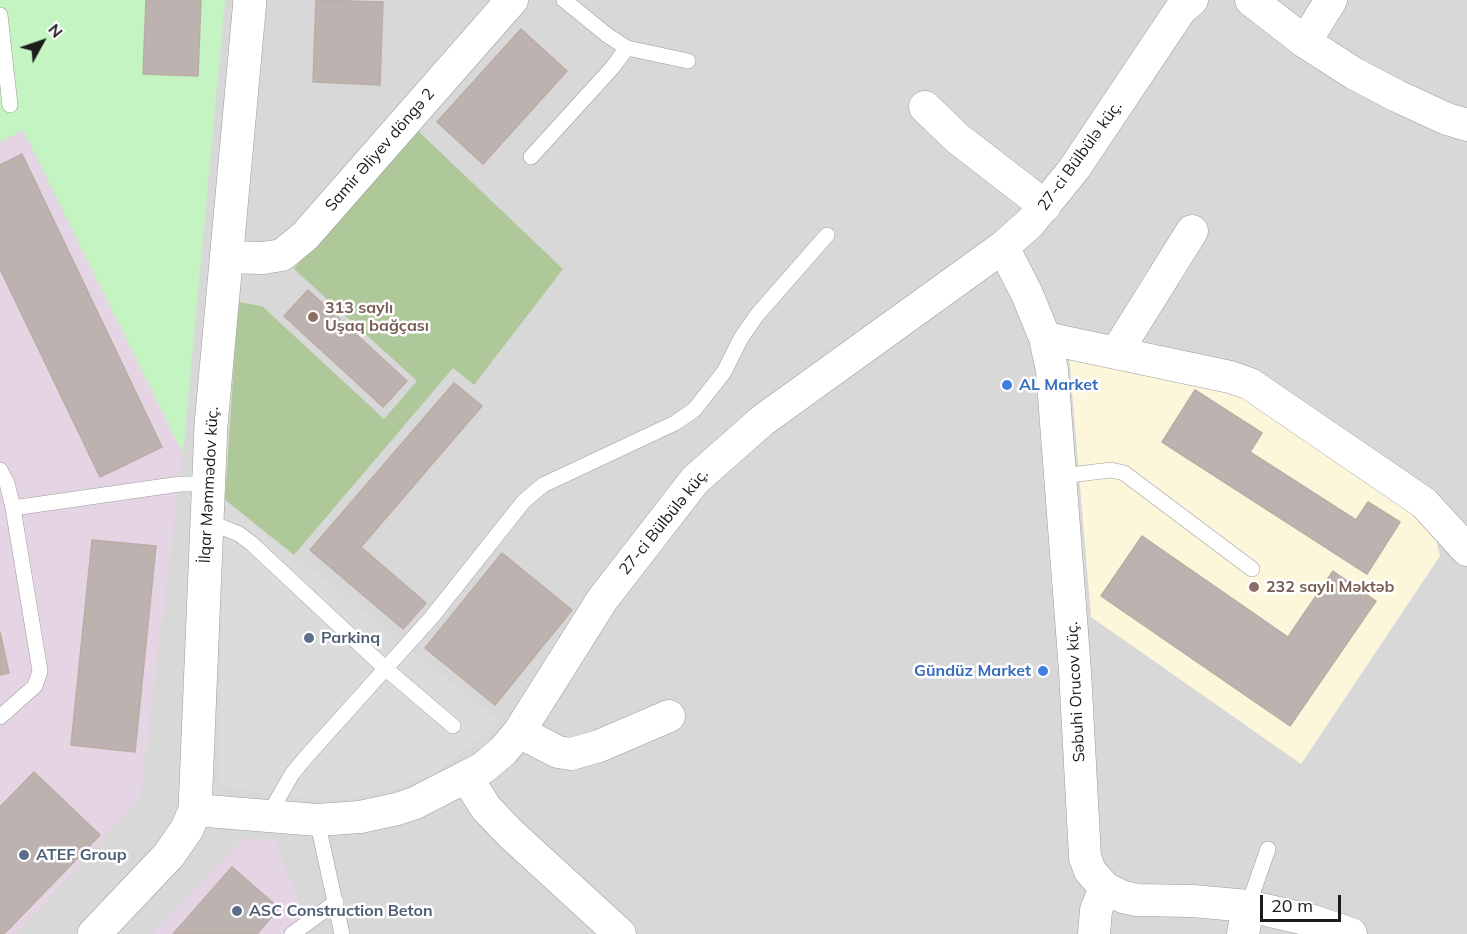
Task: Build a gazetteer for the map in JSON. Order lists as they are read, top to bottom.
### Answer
{
  "streets": {
    "street": [
      "Samir Əliyev döngə 2",
      "27-ci Bülbülə küç.",
      "İlqar Məmmədov küç.",
      "Səbuhi Orucov küç."
    ]
  },
  "crossings": [
    ["Samir Əliyev döngə 2", "İlqar Məmmədov küç."],
    ["27-ci Bülbülə küç.", "İlqar Məmmədov küç."],
    ["27-ci Bülbülə küç.", "Səbuhi Orucov küç."]
  ],
  "places": [
    "313 saylı Uşaq bağçası",
    "AL Market",
    "232 saylı Məktəb",
    "Parkinq",
    "Gündüz Market",
    "ATEF Group",
    "ASC Construction Beton"
  ],
  "scale_bar": "20 m",
  "north": "top right"
}
